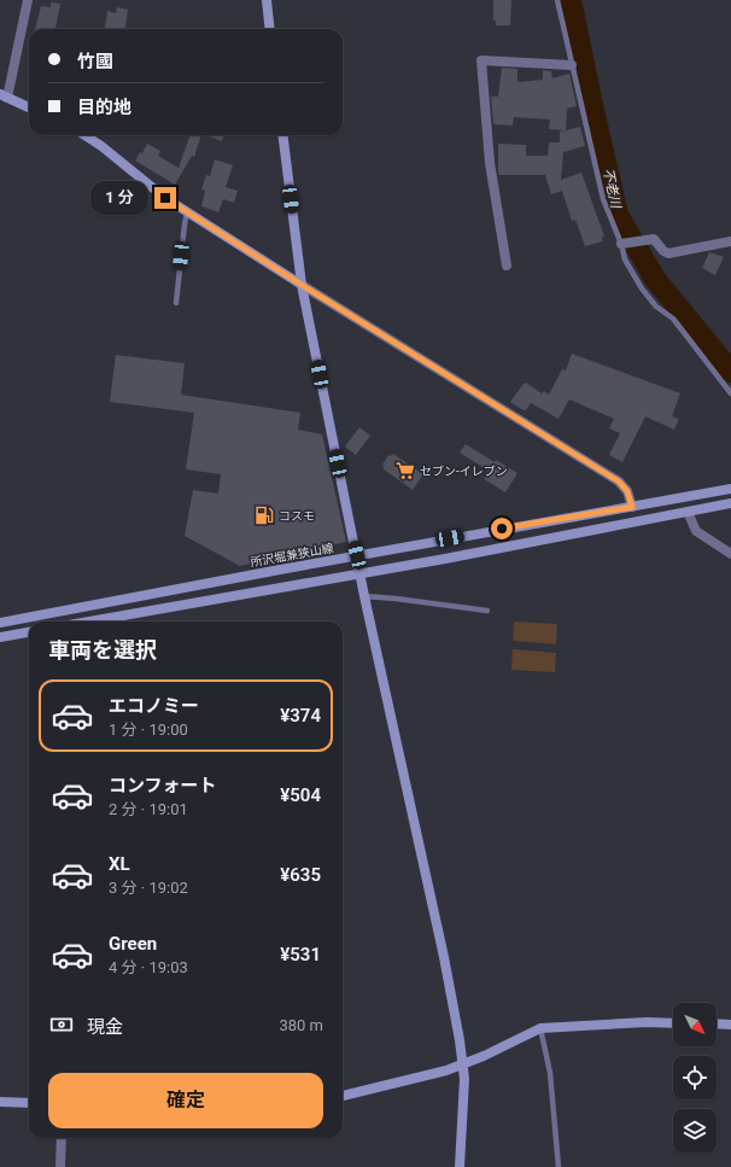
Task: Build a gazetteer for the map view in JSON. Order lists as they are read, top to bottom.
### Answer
{
  "streets": {
    "street": ["所沢堀兼狭山線"]
  },
  "water": ["不老川"],
  "places": {
    "supermarket": ["セブン-イレブン"],
    "fuel station": ["コスモ"]
  },
  "north": "bottom right",
  "page": {
    "banner": ["竹國", "目的地"],
    "bubble": "1 分",
    "heading": "車両を選択",
    "list": [
      {
        "name": "エコノミー",
        "note": "1 分 · 19:00",
        "value": "¥374"
      },
      {
        "name": "コンフォート",
        "note": "2 分 · 19:01",
        "value": "¥504"
      },
      {
        "name": "XL",
        "note": "3 分 · 19:02",
        "value": "¥635"
      },
      {
        "name": "Green",
        "note": "4 分 · 19:03",
        "value": "¥531"
      }
    ],
    "pay": ["現金", "380 m"],
    "buttons": "確定"
  }
}
